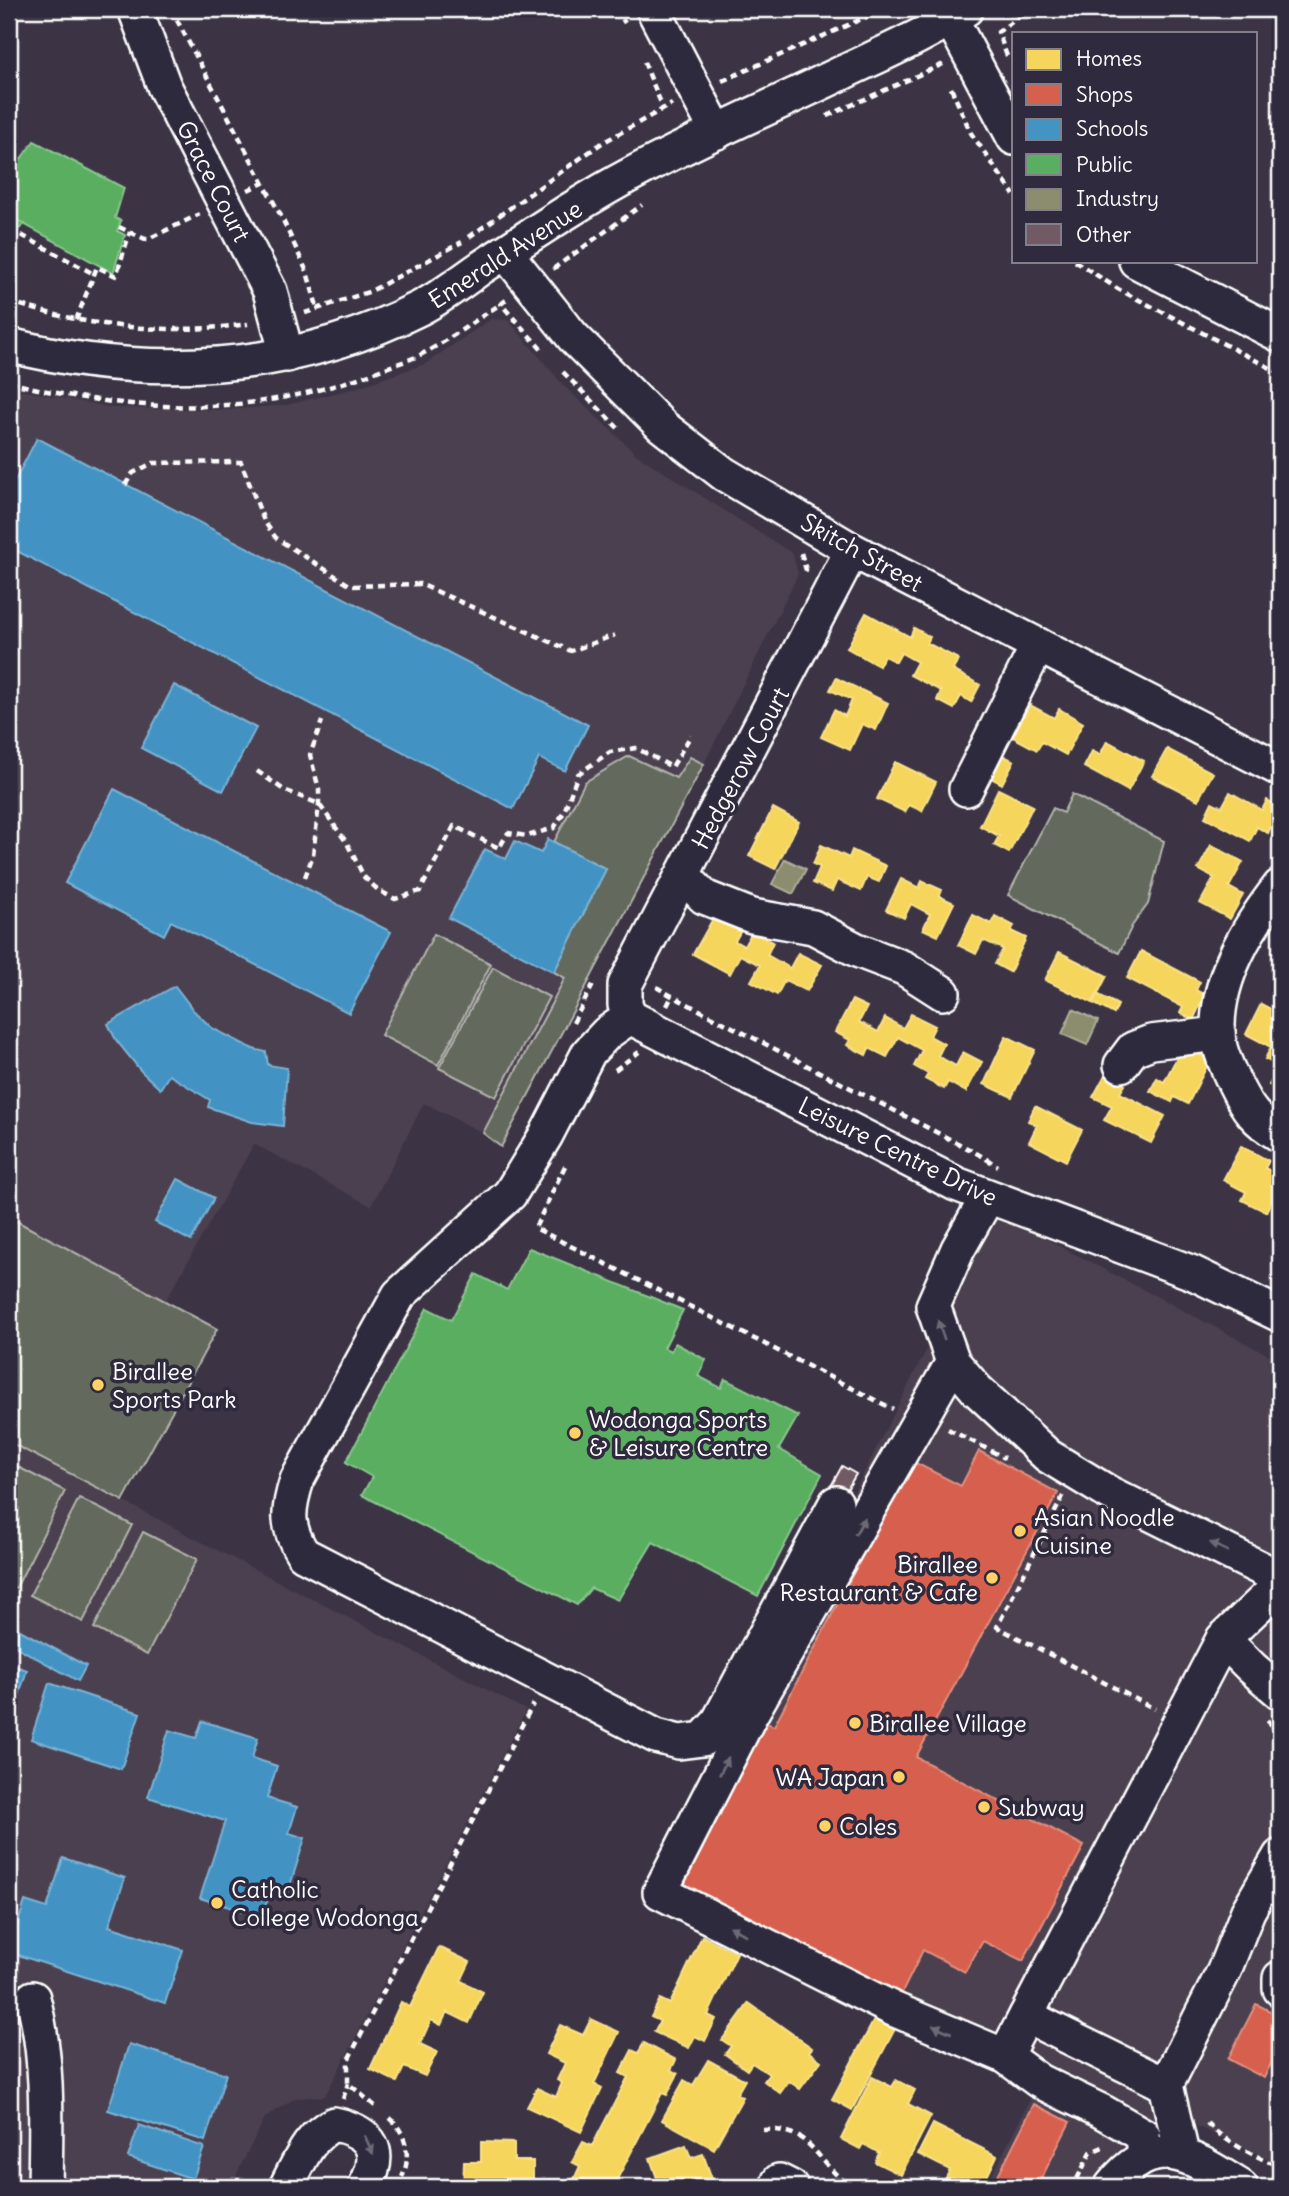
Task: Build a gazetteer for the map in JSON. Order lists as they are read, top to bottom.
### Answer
{
  "streets": {
    "street": [
      "Grace Court",
      "Emerald Avenue",
      "Skitch Street",
      "Hedgerow Court",
      "Leisure Centre Drive"
    ]
  },
  "crossings": [
    ["Grace Court", "Emerald Avenue"],
    ["Emerald Avenue", "Skitch Street"],
    ["Skitch Street", "Hedgerow Court"],
    ["Hedgerow Court", "Leisure Centre Drive"]
  ],
  "places": [
    "Birallee Sports Park",
    "Wodonga Sports & Leisure Centre",
    "Asian Noodle Cuisine",
    "Birallee Restaurant & Cafe",
    "Birallee Village",
    "WA Japan",
    "Subway",
    "Coles",
    "Catholic College Wodonga"
  ],
  "legend": [
    "Homes",
    "Shops",
    "Schools",
    "Public",
    "Industry",
    "Other"
  ]
}
